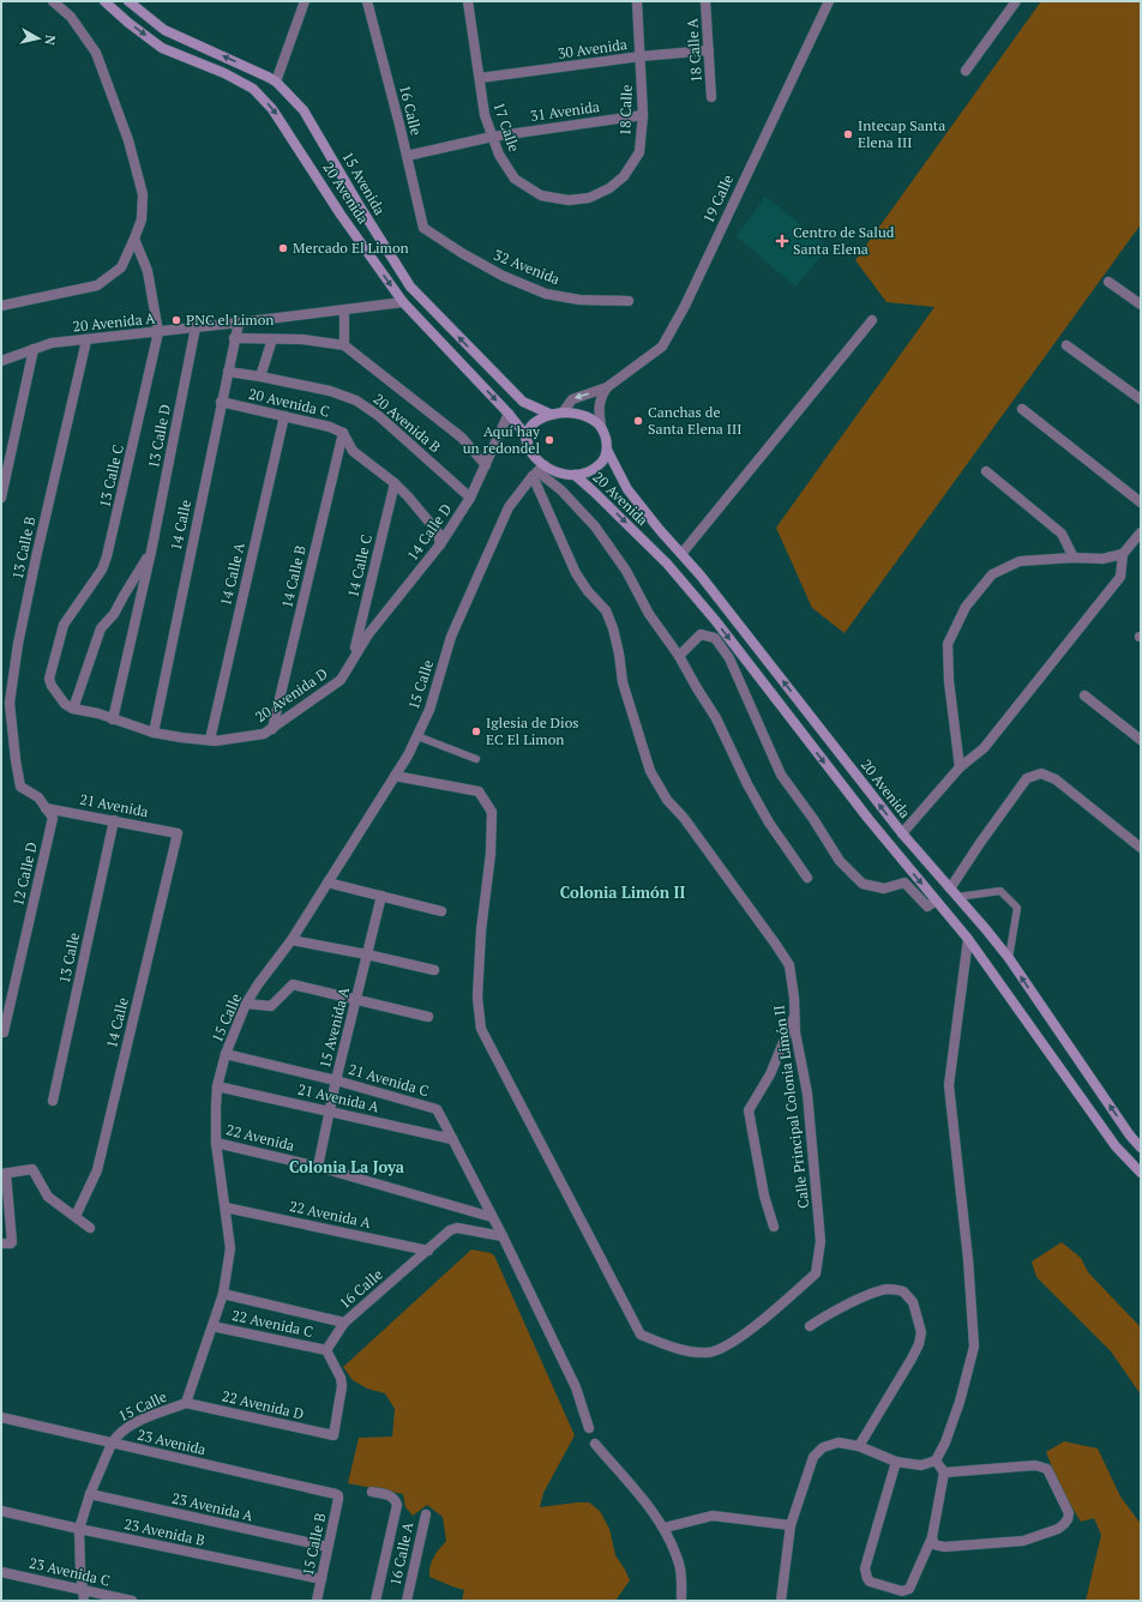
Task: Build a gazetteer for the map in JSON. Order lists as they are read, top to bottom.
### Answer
{
  "streets": {
    "main road": ["15 Avenida", "20 Avenida"],
    "street": [
      "30 Avenida",
      "18 Calle A",
      "16 Calle",
      "18 Calle",
      "31 Avenida",
      "17 Calle",
      "19 Calle",
      "32 Avenida",
      "20 Avenida A",
      "20 Avenida C",
      "20 Avenida B",
      "13 Calle D",
      "13 Calle C",
      "14 Calle",
      "14 Calle D",
      "13 Calle B",
      "14 Calle C",
      "14 Calle A",
      "14 Calle B",
      "15 Calle",
      "20 Avenida D",
      "21 Avenida",
      "12 Calle D",
      "13 Calle",
      "15 Avenida A",
      "21 Avenida C",
      "21 Avenida A",
      "Calle Principal Colonia Limón II",
      "22 Avenida",
      "22 Avenida A",
      "22 Avenida C",
      "22 Avenida D",
      "23 Avenida",
      "23 Avenida A",
      "23 Avenida B",
      "15 Calle B",
      "16 Calle A",
      "23 Avenida C"
    ]
  },
  "crossings": [
    ["30 Avenida", "18 Calle A"],
    ["30 Avenida", "18 Calle"],
    ["30 Avenida", "17 Calle"],
    ["16 Calle", "31 Avenida"],
    ["16 Calle", "32 Avenida"],
    ["16 Calle", "22 Avenida A"],
    ["16 Calle", "22 Avenida C"],
    ["16 Calle", "22 Avenida D"],
    ["18 Calle", "31 Avenida"],
    ["18 Calle", "17 Calle"],
    ["31 Avenida", "17 Calle"],
    ["15 Avenida", "20 Avenida"],
    ["15 Avenida", "19 Calle"],
    ["15 Avenida", "15 Calle"],
    ["15 Avenida", "Calle Principal Colonia Limón II"],
    ["20 Avenida", "19 Calle"],
    ["20 Avenida", "20 Avenida A"],
    ["20 Avenida", "14 Calle D"],
    ["20 Avenida", "15 Calle"],
    ["20 Avenida", "Calle Principal Colonia Limón II"],
    ["19 Calle", "15 Calle"],
    ["19 Calle", "Calle Principal Colonia Limón II"],
    ["20 Avenida A", "13 Calle D"],
    ["20 Avenida A", "13 Calle C"],
    ["20 Avenida A", "14 Calle"],
    ["20 Avenida A", "13 Calle B"],
    ["20 Avenida C", "14 Calle"],
    ["20 Avenida C", "14 Calle D"],
    ["20 Avenida C", "14 Calle C"],
    ["20 Avenida C", "14 Calle A"],
    ["20 Avenida C", "14 Calle B"],
    ["20 Avenida B", "14 Calle"],
    ["20 Avenida B", "14 Calle D"],
    ["13 Calle D", "13 Calle C"],
    ["13 Calle D", "20 Avenida D"],
    ["13 Calle C", "20 Avenida D"],
    ["14 Calle", "20 Avenida D"],
    ["14 Calle", "21 Avenida"],
    ["14 Calle D", "14 Calle C"],
    ["14 Calle D", "20 Avenida D"],
    ["13 Calle B", "21 Avenida"],
    ["13 Calle B", "12 Calle D"],
    ["14 Calle C", "20 Avenida D"],
    ["14 Calle A", "20 Avenida D"],
    ["14 Calle B", "20 Avenida D"],
    ["15 Calle", "21 Avenida C"],
    ["15 Calle", "21 Avenida A"],
    ["15 Calle", "Calle Principal Colonia Limón II"],
    ["15 Calle", "22 Avenida"],
    ["15 Calle", "22 Avenida A"],
    ["15 Calle", "22 Avenida C"],
    ["15 Calle", "22 Avenida D"],
    ["15 Calle", "23 Avenida"],
    ["15 Calle", "23 Avenida A"],
    ["15 Calle", "23 Avenida B"],
    ["15 Calle", "23 Avenida C"],
    ["21 Avenida", "12 Calle D"],
    ["21 Avenida", "13 Calle"],
    ["15 Avenida A", "21 Avenida C"],
    ["15 Avenida A", "21 Avenida A"],
    ["15 Avenida A", "22 Avenida"],
    ["21 Avenida C", "21 Avenida A"],
    ["22 Avenida C", "22 Avenida D"],
    ["23 Avenida", "15 Calle B"],
    ["23 Avenida A", "15 Calle B"],
    ["23 Avenida B", "15 Calle B"]
  ],
  "one_way": ["15 Avenida"],
  "districts": ["Colonia Limón II", "Colonia La Joya"],
  "places": {
    "other": [
      "Intecap Santa Elena III",
      "Mercado El Limon",
      "PNC el Limon",
      "Canchas de Santa Elena III",
      "Aquí hay un redondel",
      "Iglesia de Dios EC El Limon"
    ],
    "health": ["Centro de Salud Santa Elena"]
  },
  "north": "right"
}
